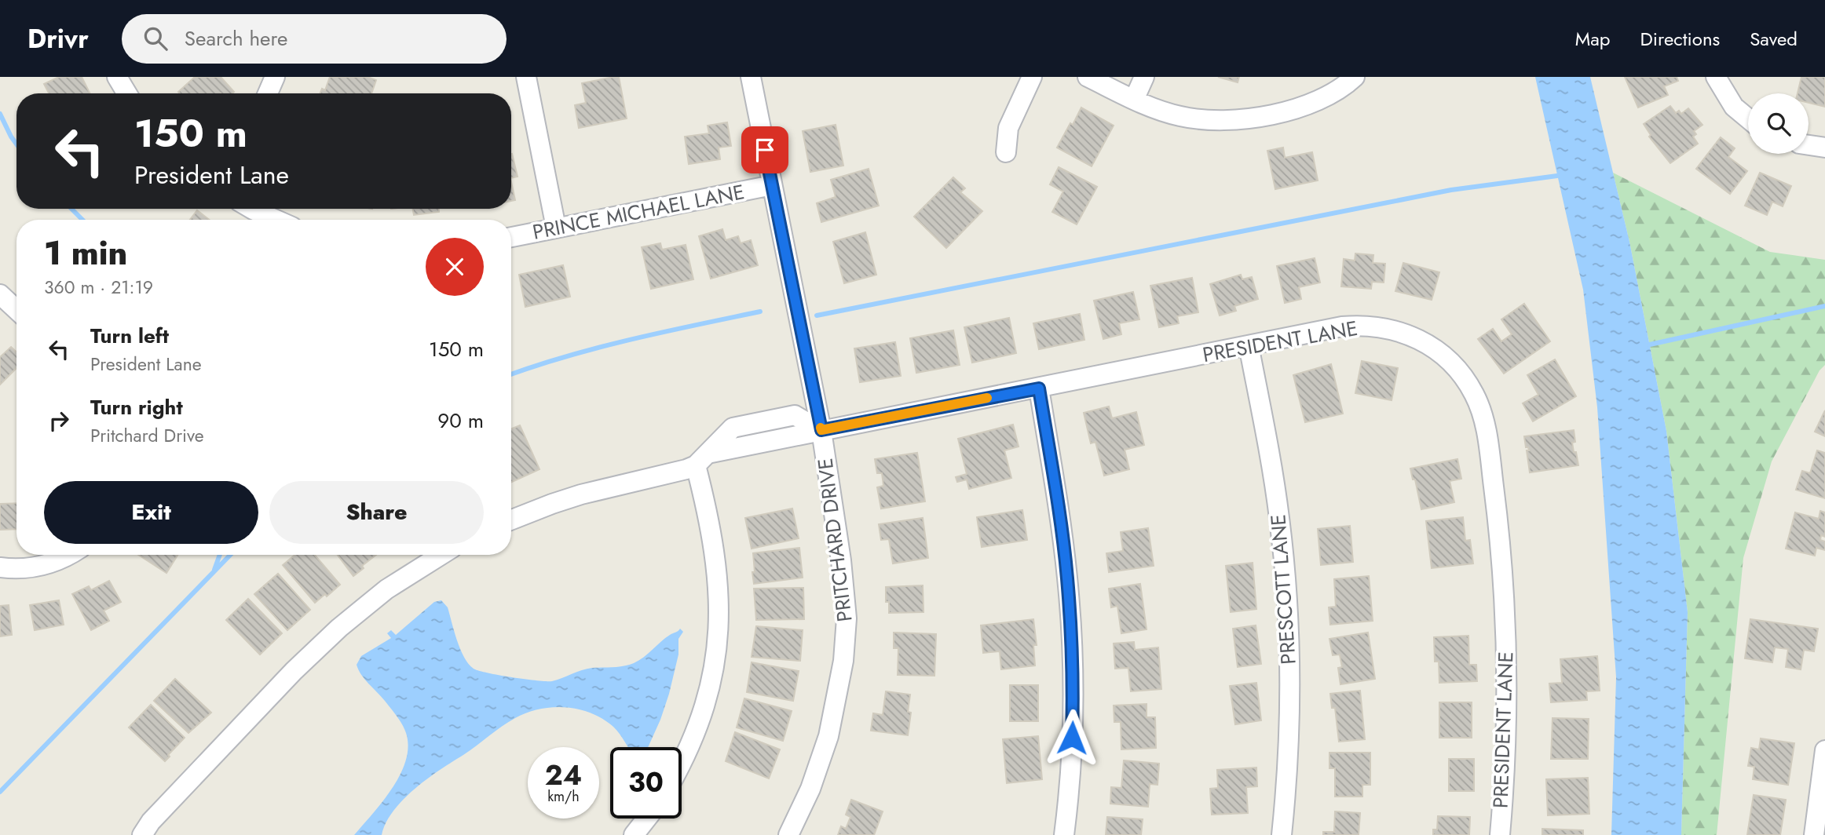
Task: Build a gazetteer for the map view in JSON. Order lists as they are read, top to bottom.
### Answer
{
  "streets": {
    "street": [
      "PRINCE MICHAEL LANE",
      "PRESIDENT LANE",
      "PRITCHARD DRIVE",
      "PRESCOTT LANE"
    ]
  },
  "crossings": [
    ["PRINCE MICHAEL LANE", "PRITCHARD DRIVE"],
    ["PRESIDENT LANE", "PRITCHARD DRIVE"],
    ["PRESIDENT LANE", "PRESCOTT LANE"]
  ],
  "page": {
    "header": "Drivr",
    "search": "Search here",
    "nav": ["Map", "Directions", "Saved"],
    "turn": ["150 m", "President Lane"],
    "heading": ["1 min", "360 m · 21:19"],
    "list": [
      {
        "name": "Turn left",
        "note": "President Lane",
        "value": "150 m"
      },
      {
        "name": "Turn right",
        "note": "Pritchard Drive",
        "value": "90 m"
      }
    ],
    "buttons": ["Exit", "Share"],
    "speed": "24 km/h",
    "limit": "30"
  }
}
